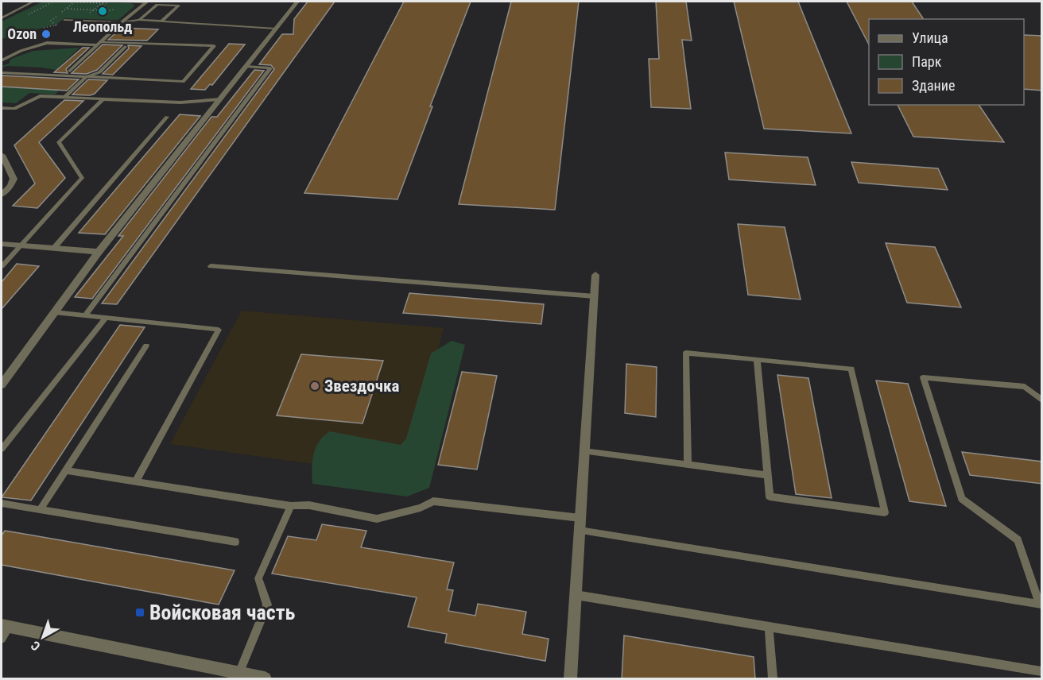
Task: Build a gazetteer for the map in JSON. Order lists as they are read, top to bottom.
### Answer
{
  "places": {
    "other": ["Леопольд", "Ozon", "Звездочка"],
    "transit": ["Войсковая часть"]
  },
  "legend": ["Улица", "Парк", "Здание"],
  "north": "bottom left"
}
